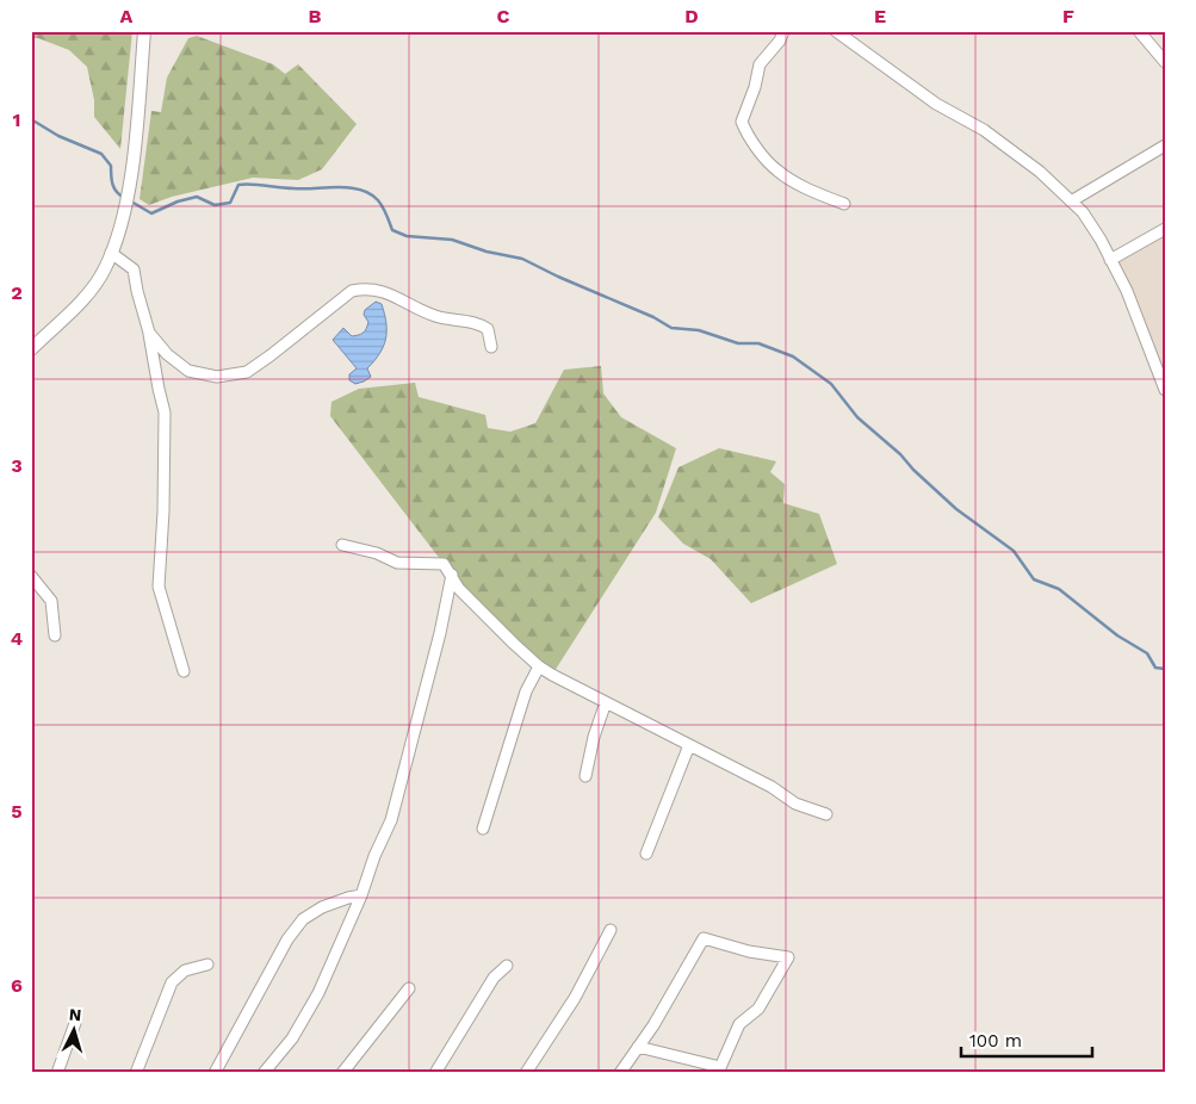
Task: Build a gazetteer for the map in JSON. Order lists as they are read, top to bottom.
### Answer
{
  "scale_bar": "100 m",
  "north": "top",
  "grid": {
    "columns": [
      "A",
      "B",
      "C",
      "D",
      "E",
      "F"
    ],
    "rows": [
      "1",
      "2",
      "3",
      "4",
      "5",
      "6"
    ]
  }
}
